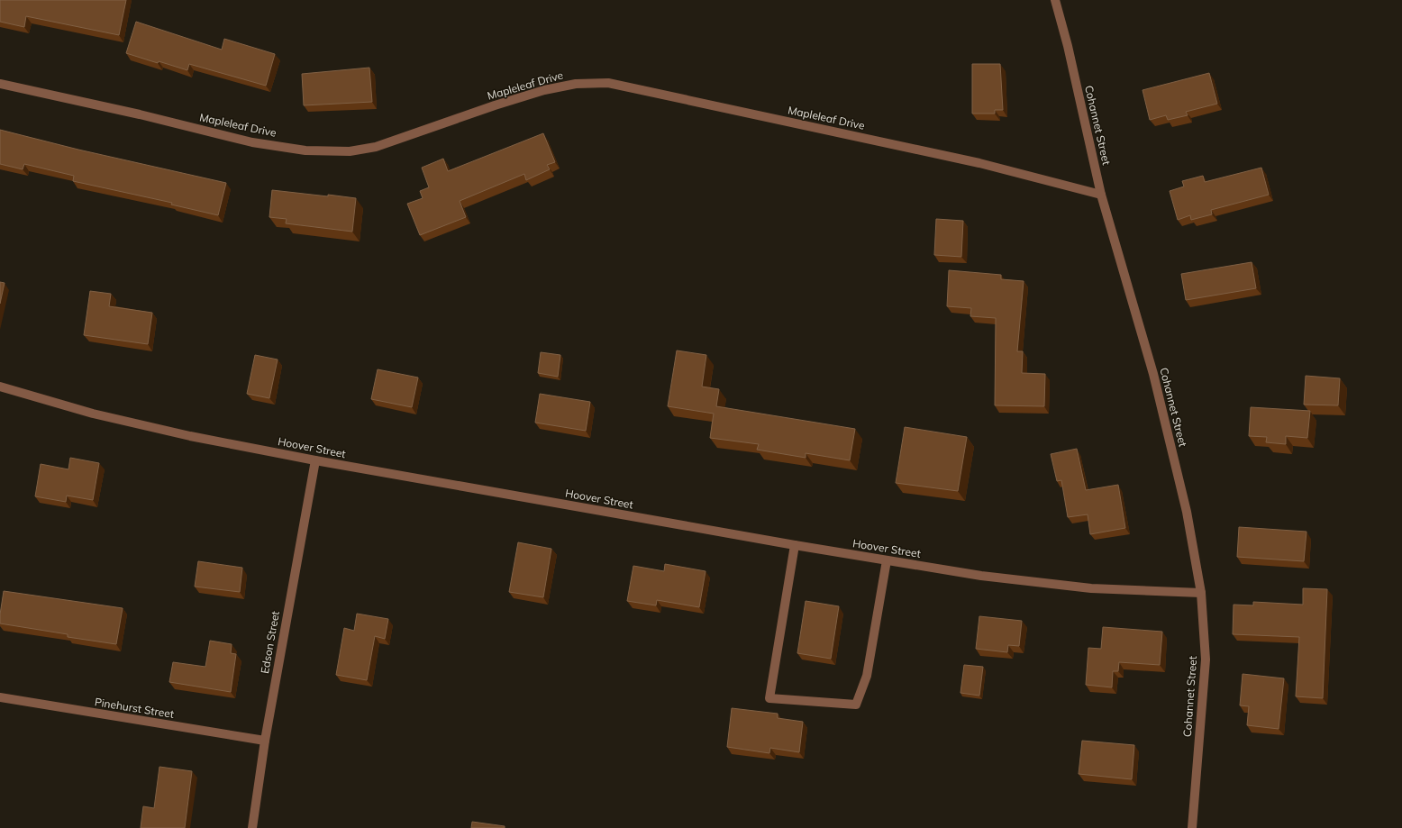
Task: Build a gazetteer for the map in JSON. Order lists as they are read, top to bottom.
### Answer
{
  "streets": {
    "street": [
      "Mapleleaf Drive",
      "Cohannet Street",
      "Hoover Street",
      "Edson Street",
      "Pinehurst Street"
    ]
  },
  "crossings": [
    ["Mapleleaf Drive", "Cohannet Street"],
    ["Cohannet Street", "Hoover Street"],
    ["Hoover Street", "Edson Street"],
    ["Edson Street", "Pinehurst Street"]
  ]
}
